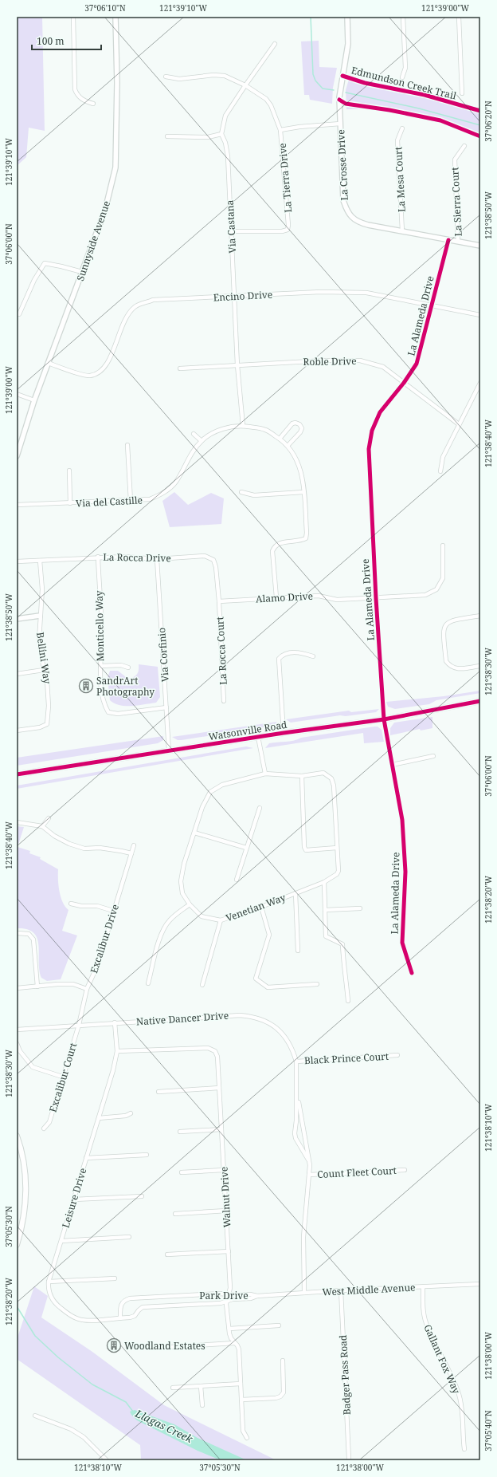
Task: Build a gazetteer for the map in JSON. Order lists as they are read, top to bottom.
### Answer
{
  "streets": {
    "main road": ["Watsonville Road"],
    "street": [
      "La Crosse Drive",
      "La Tierra Drive",
      "La Mesa Court",
      "La Sierra Court",
      "Via Castana",
      "Sunnyside Avenue",
      "Encino Drive",
      "La Alameda Drive",
      "Roble Drive",
      "Via del Castille",
      "La Rocca Drive",
      "Alamo Drive",
      "Monticello Way",
      "La Rocca Court",
      "Via Corfinio",
      "Bellini Way",
      "Venetian Way",
      "Excalibur Drive",
      "Native Dancer Drive",
      "Black Prince Court",
      "Excalibur Court",
      "Count Fleet Court",
      "Walnut Drive",
      "Leisure Drive",
      "West Middle Avenue",
      "Park Drive",
      "Gallant Fox Way",
      "Badger Pass Road"
    ],
    "cycle path": ["Edmundson Creek Trail"]
  },
  "crossings": [
    ["La Crosse Drive", "La Mesa Court"],
    ["La Crosse Drive", "La Sierra Court"],
    ["La Crosse Drive", "La Alameda Drive"],
    ["La Tierra Drive", "Via Castana"],
    ["Via Castana", "Encino Drive"],
    ["Via Castana", "Roble Drive"],
    ["Via Castana", "Via del Castille"],
    ["Sunnyside Avenue", "Encino Drive"],
    ["Encino Drive", "La Alameda Drive"],
    ["La Alameda Drive", "Roble Drive"],
    ["La Alameda Drive", "Alamo Drive"],
    ["La Alameda Drive", "Watsonville Road"],
    ["Via del Castille", "Alamo Drive"],
    ["La Rocca Drive", "Alamo Drive"],
    ["La Rocca Drive", "Monticello Way"],
    ["La Rocca Drive", "La Rocca Court"],
    ["La Rocca Drive", "Via Corfinio"],
    ["La Rocca Drive", "Bellini Way"],
    ["Alamo Drive", "La Rocca Court"],
    ["Monticello Way", "Via Corfinio"],
    ["Via Corfinio", "Watsonville Road"],
    ["Excalibur Drive", "Native Dancer Drive"],
    ["Excalibur Drive", "Excalibur Court"],
    ["Native Dancer Drive", "Black Prince Court"],
    ["Native Dancer Drive", "Excalibur Court"],
    ["Native Dancer Drive", "Count Fleet Court"],
    ["Native Dancer Drive", "Leisure Drive"],
    ["Native Dancer Drive", "West Middle Avenue"],
    ["Walnut Drive", "Leisure Drive"],
    ["Walnut Drive", "Park Drive"],
    ["Leisure Drive", "Park Drive"],
    ["West Middle Avenue", "Park Drive"],
    ["West Middle Avenue", "Gallant Fox Way"],
    ["West Middle Avenue", "Badger Pass Road"]
  ],
  "water": ["Llagas Creek"],
  "places": {
    "building": ["SandrArt Photography", "Woodland Estates"]
  },
  "scale_bar": "100 m",
  "coordinates": [
    "37°06'10\"N",
    "121°39'10\"W",
    "121°39'00\"W",
    "37°06'20\"N",
    "121°38'50\"W",
    "37°06'00\"N",
    "121°38'40\"W",
    "121°38'30\"W",
    "121°38'20\"W",
    "121°38'10\"W",
    "37°05'30\"N",
    "121°38'00\"W",
    "37°05'40\"N"
  ]
}
